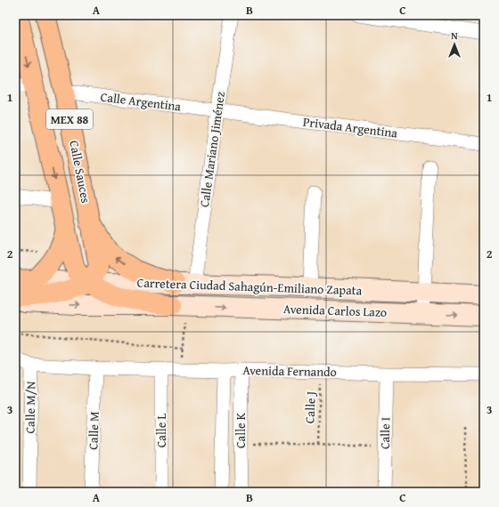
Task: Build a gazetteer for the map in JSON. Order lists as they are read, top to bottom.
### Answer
{
  "streets": {
    "main road": [
      "MEX 88",
      "Calle Sauces",
      "Carretera Ciudad Sahagún-Emiliano Zapata",
      "Avenida Carlos Lazo"
    ],
    "street": [
      "Calle Argentina",
      "Privada Argentina",
      "Calle Mariano Jiménez",
      "Avenida Fernando",
      "Calle M/N",
      "Calle M",
      "Calle L",
      "Calle K",
      "Calle I"
    ],
    "path": ["Calle J"]
  },
  "crossings": [
    ["Calle Argentina", "Privada Argentina"],
    ["Calle Argentina", "Calle Mariano Jiménez"],
    ["Calle Argentina", "Calle Sauces"],
    ["Privada Argentina", "Calle Mariano Jiménez"],
    ["Calle Mariano Jiménez", "Carretera Ciudad Sahagún-Emiliano Zapata"],
    ["Calle Sauces", "Carretera Ciudad Sahagún-Emiliano Zapata"],
    ["Carretera Ciudad Sahagún-Emiliano Zapata", "Avenida Carlos Lazo"],
    ["Avenida Fernando", "Calle M/N"],
    ["Avenida Fernando", "Calle J"],
    ["Avenida Fernando", "Calle M"],
    ["Avenida Fernando", "Calle L"],
    ["Avenida Fernando", "Calle K"],
    ["Avenida Fernando", "Calle I"]
  ],
  "one_way": ["Avenida Carlos Lazo"],
  "north": "top",
  "grid": {
    "columns": ["A", "B", "C"],
    "rows": ["1", "2", "3"]
  }
}
